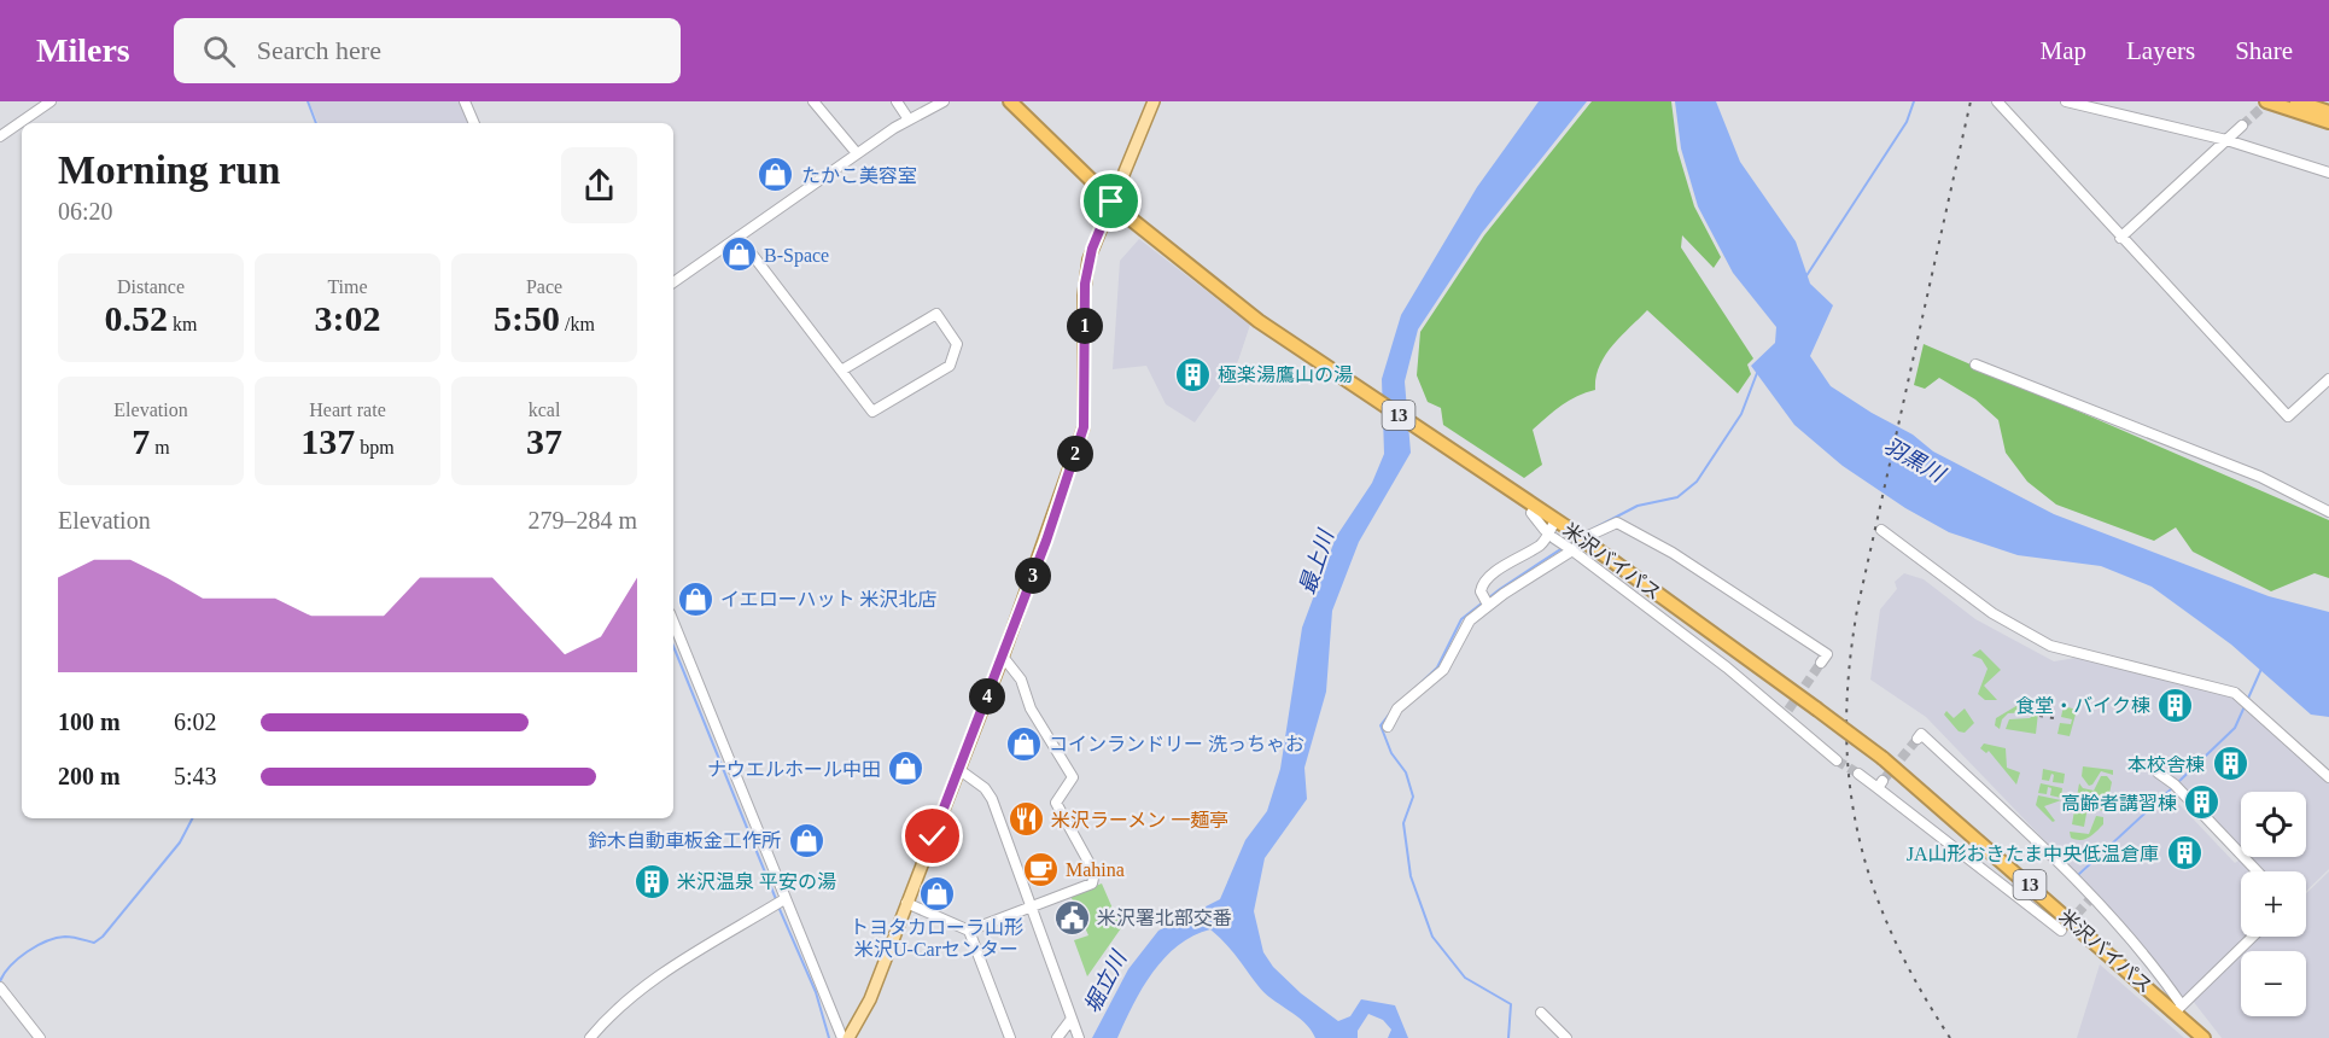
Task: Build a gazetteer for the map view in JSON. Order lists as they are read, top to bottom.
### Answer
{
  "streets": {
    "highway": ["13", "米沢バイパス"]
  },
  "water": ["羽黒川", "最上川", "堀立川"],
  "places": {
    "shop": [
      "たかこ美容室",
      "B-Space",
      "イエローハット 米沢北店",
      "コインランドリー 洗っちゃお",
      "ナウエルホール中田",
      "鈴木自動車板金工作所",
      "トヨタカローラ山形 米沢U-Carセンター"
    ],
    "building": [
      "極楽湯鷹山の湯",
      "食堂・バイク棟",
      "本校舎棟",
      "高齢者講習棟",
      "JA山形おきたま中央低温倉庫",
      "米沢温泉 平安の湯"
    ],
    "restaurant": ["米沢ラーメン 一麺亭"],
    "cafe": ["Mahina"],
    "public building": ["米沢署北部交番"]
  },
  "page": {
    "header": "Milers",
    "search": "Search here",
    "nav": ["Map", "Layers", "Share"],
    "heading": ["Morning run", "06:20"],
    "stats": [
      ["Distance", "0.52 km"],
      ["Time", "3:02"],
      ["Pace", "5:50 /km"],
      ["Elevation", "7 m"],
      ["Heart rate", "137 bpm"],
      ["kcal", "37"]
    ],
    "pins": [
      "1",
      "2",
      "3",
      "4"
    ],
    "chart": ["Elevation", "279–284 m"],
    "list": [
      {
        "name": "100 m",
        "note": "6:02"
      },
      {
        "name": "200 m",
        "note": "5:43"
      }
    ],
    "map_buttons": ["+", "−"]
  }
}
